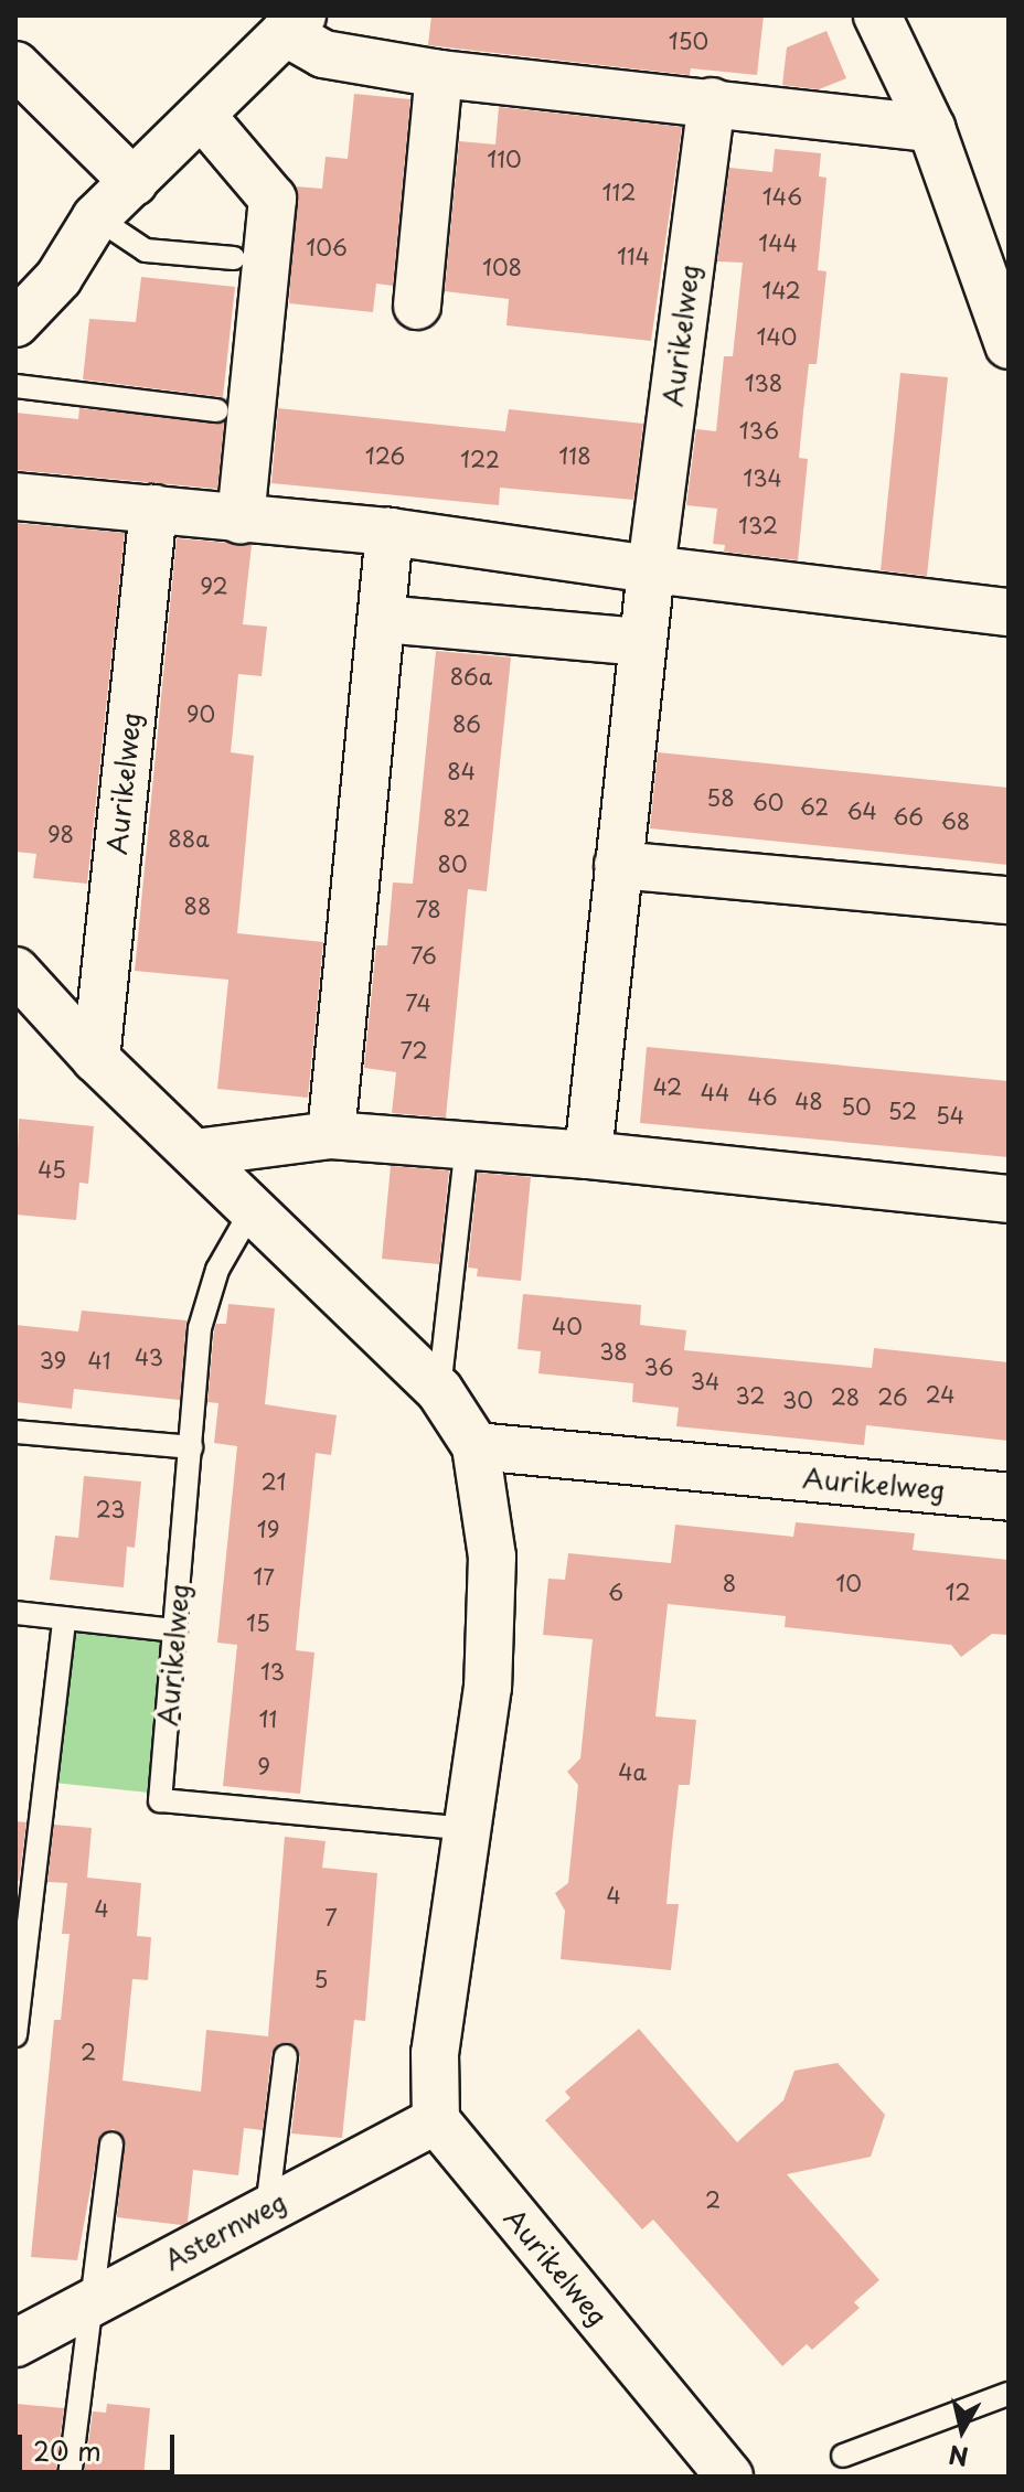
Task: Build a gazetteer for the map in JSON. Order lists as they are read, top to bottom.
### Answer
{
  "streets": {
    "street": ["Aurikelweg", "Asternweg"]
  },
  "crossings": [
    ["Aurikelweg", "Asternweg"]
  ],
  "house_numbers": [
    "150",
    "110",
    "112",
    "146",
    "144",
    "106",
    "114",
    "108",
    "142",
    "140",
    "138",
    "136",
    "126",
    "118",
    "122",
    "134",
    "132",
    "92",
    "86a",
    "90",
    "86",
    "84",
    "58",
    "60",
    "62",
    "64",
    "66",
    "82",
    "68",
    "98",
    "88a",
    "80",
    "88",
    "78",
    "76",
    "74",
    "72",
    "42",
    "44",
    "46",
    "48",
    "50",
    "52",
    "54",
    "45",
    "40",
    "38",
    "43",
    "39",
    "41",
    "36",
    "34",
    "24",
    "32",
    "28",
    "26",
    "30",
    "21",
    "23",
    "19",
    "17",
    "8",
    "10",
    "6",
    "12",
    "15",
    "13",
    "11",
    "9",
    "4a",
    "4",
    "4",
    "7",
    "5",
    "2",
    "2"
  ],
  "scale_bar": "20 m",
  "north": "bottom"
}
